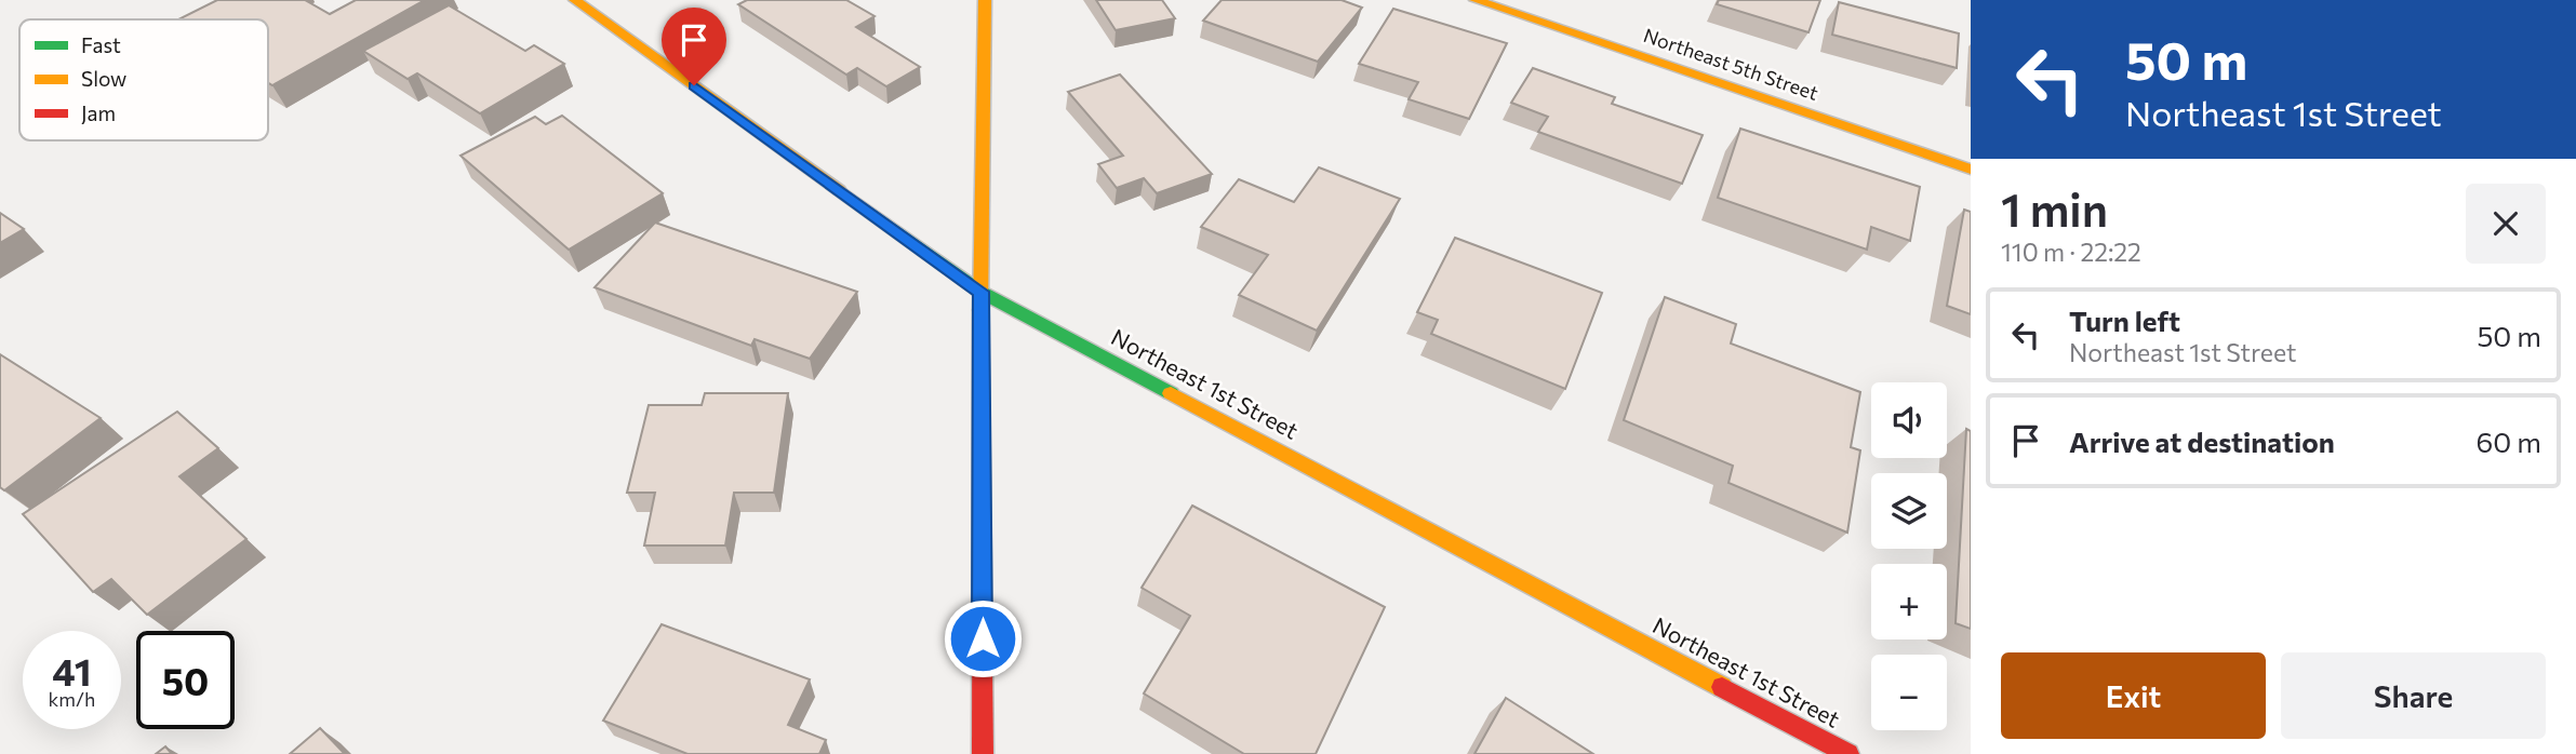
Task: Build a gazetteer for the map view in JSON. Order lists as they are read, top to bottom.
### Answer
{
  "streets": {
    "street": ["Northeast 5th Street", "Northeast 1st Street"]
  },
  "legend": ["Fast", "Slow", "Jam"],
  "page": {
    "turn": ["50 m", "Northeast 1st Street"],
    "heading": ["1 min", "110 m · 22:22"],
    "list": [
      {
        "name": "Turn left",
        "note": "Northeast 1st Street",
        "value": "50 m"
      },
      {
        "name": "Arrive at destination",
        "value": "60 m"
      }
    ],
    "map_buttons": ["+", "−"],
    "speed": "41 km/h",
    "limit": "50",
    "buttons": ["Exit", "Share"]
  }
}
